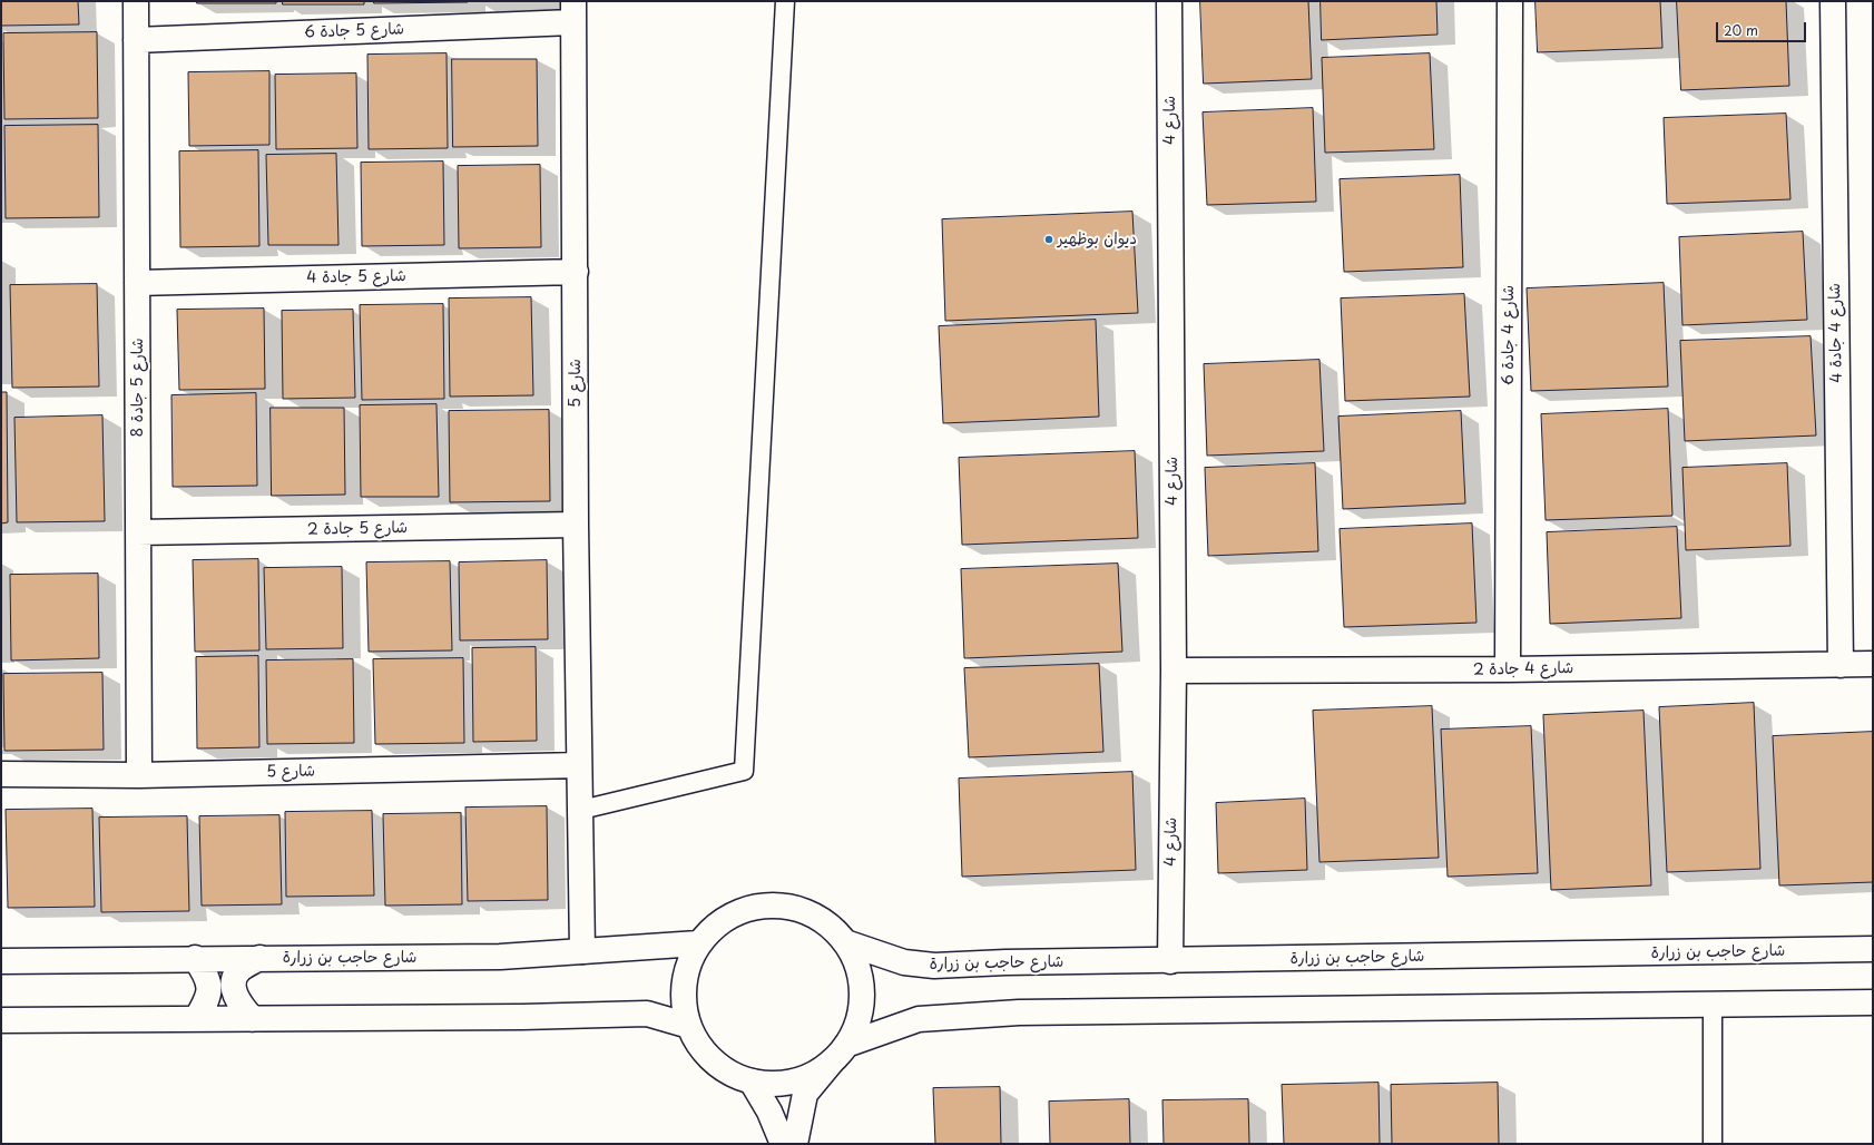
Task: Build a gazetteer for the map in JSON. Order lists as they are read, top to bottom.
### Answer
{
  "streets": {
    "street": [
      "شارع 5 جادة 6",
      "شارع 4",
      "شارع 5 جادة 4",
      "شارع 4 جادة 4",
      "شارع 4 جادة 6",
      "شارع 5",
      "شارع 5 جادة 8",
      "شارع 5 جادة 2",
      "شارع 4 جادة 2",
      "شارع حاجب بن زرارة"
    ]
  },
  "crossings": [
    ["شارع 5 جادة 6", "شارع 5"],
    ["شارع 5 جادة 6", "شارع 5 جادة 8"],
    ["شارع 4", "شارع 4 جادة 2"],
    ["شارع 4", "شارع حاجب بن زرارة"],
    ["شارع 5 جادة 4", "شارع 5"],
    ["شارع 5 جادة 4", "شارع 5 جادة 8"],
    ["شارع 4 جادة 4", "شارع 4 جادة 2"],
    ["شارع 4 جادة 6", "شارع 4 جادة 2"],
    ["شارع 5", "شارع 5 جادة 8"],
    ["شارع 5", "شارع 5 جادة 2"],
    ["شارع 5", "شارع حاجب بن زرارة"],
    ["شارع 5 جادة 8", "شارع 5 جادة 2"]
  ],
  "places": ["ديوان بوظهير"],
  "scale_bar": "20 m"
}
